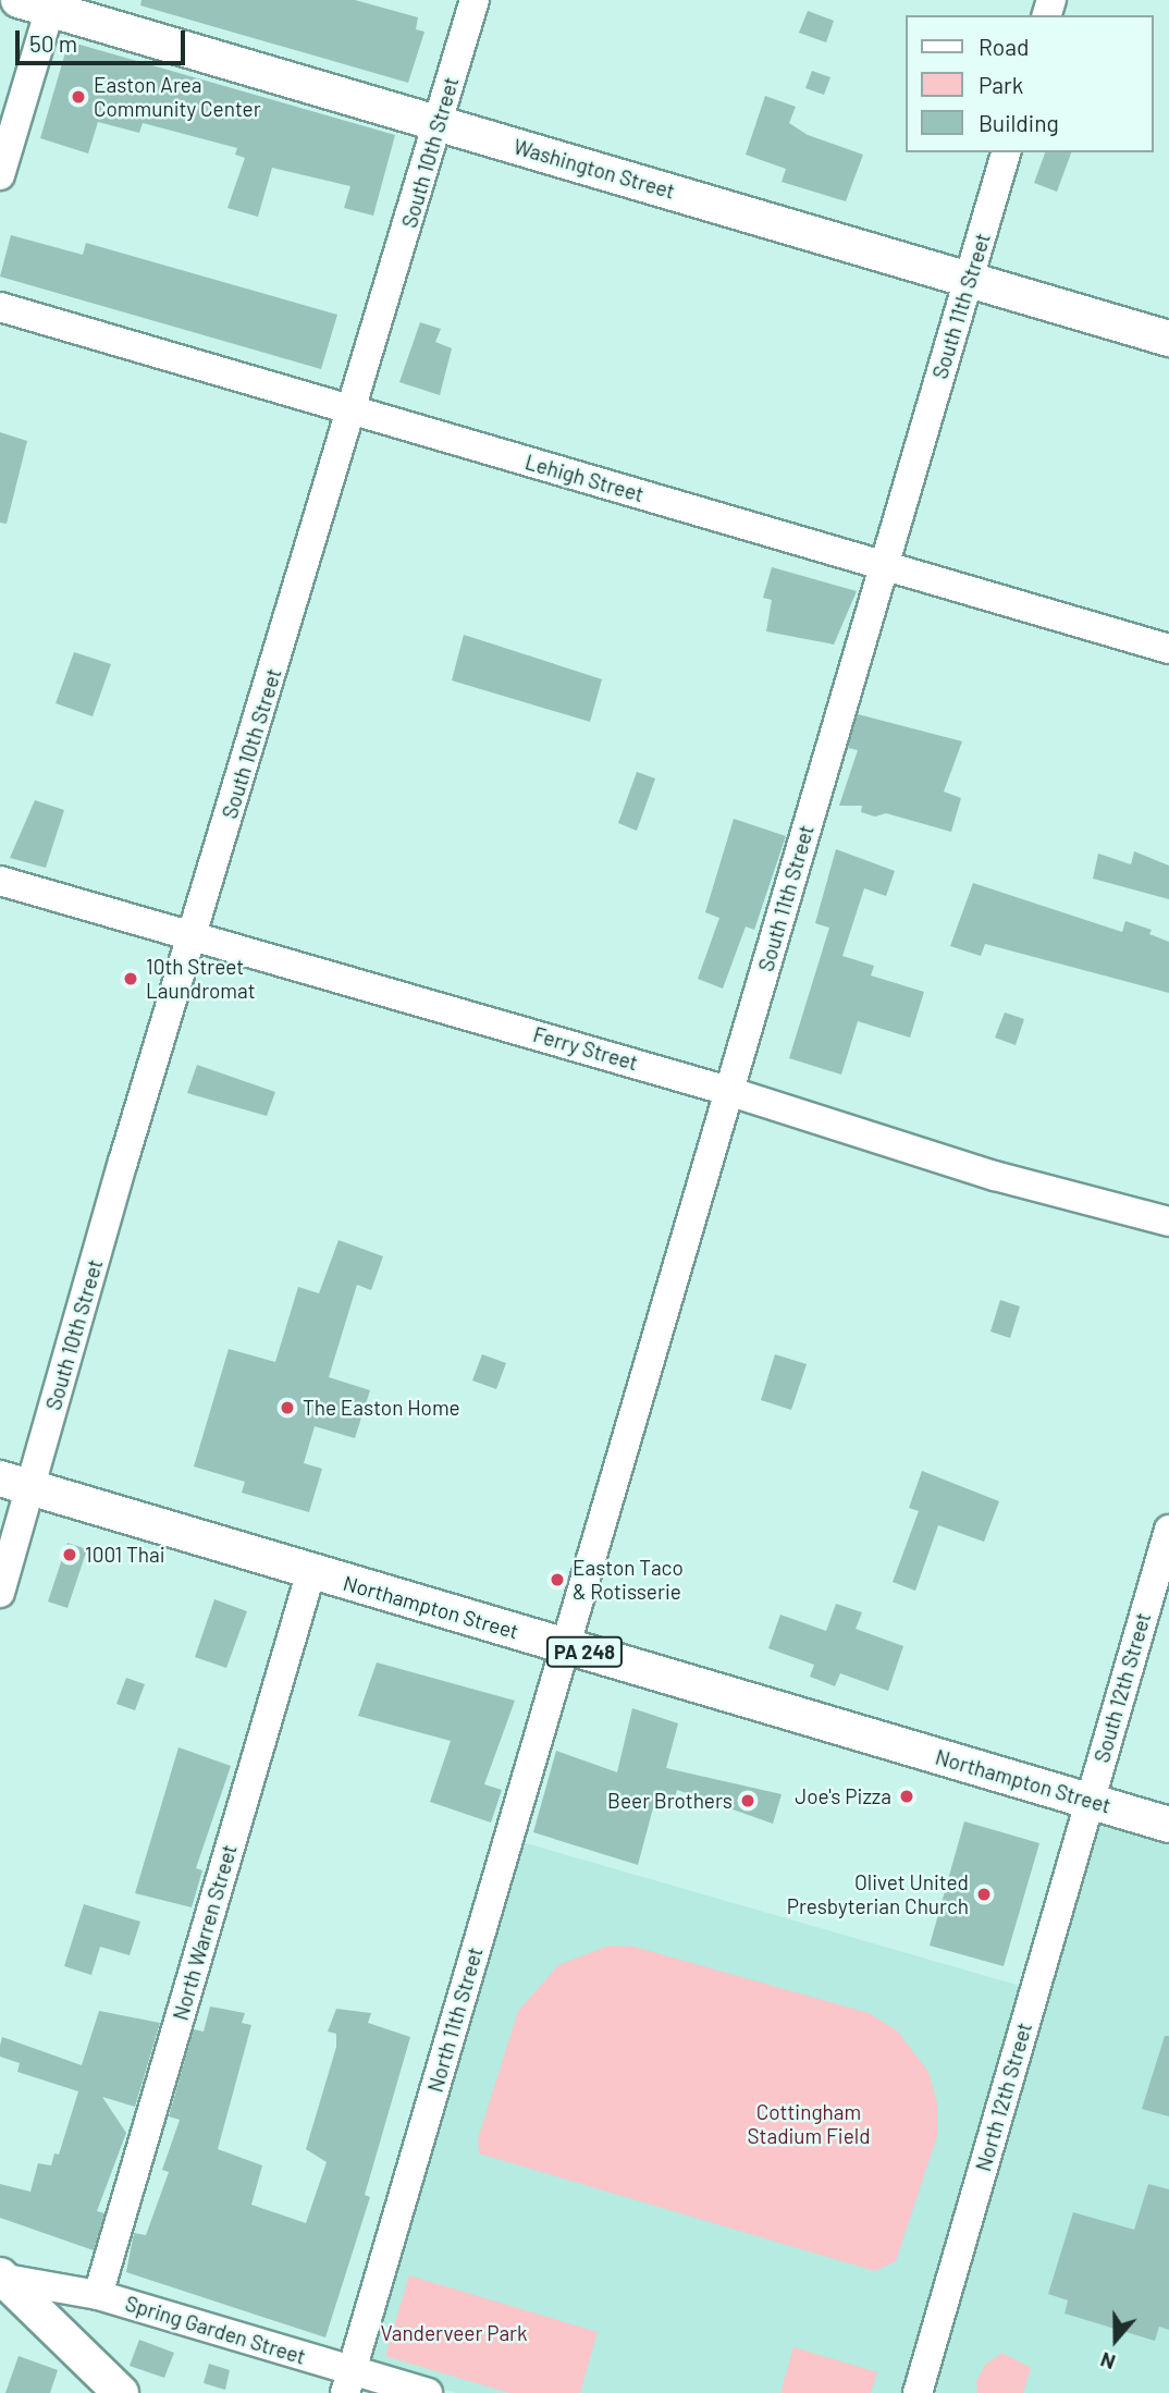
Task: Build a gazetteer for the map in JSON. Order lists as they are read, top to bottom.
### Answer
{
  "streets": {
    "main road": ["Washington Street", "Northampton Street", "PA 248"],
    "street": [
      "South 10th Street",
      "South 11th Street",
      "Lehigh Street",
      "Ferry Street",
      "South 12th Street",
      "North Warren Street",
      "North 11th Street",
      "North 12th Street",
      "Spring Garden Street"
    ]
  },
  "crossings": [
    ["South 10th Street", "Washington Street"],
    ["South 10th Street", "Lehigh Street"],
    ["South 10th Street", "Ferry Street"],
    ["South 10th Street", "Northampton Street"],
    ["Washington Street", "South 11th Street"],
    ["South 11th Street", "Lehigh Street"],
    ["South 11th Street", "Ferry Street"],
    ["South 11th Street", "Northampton Street"],
    ["South 11th Street", "North 11th Street"],
    ["Northampton Street", "South 12th Street"],
    ["Northampton Street", "North Warren Street"],
    ["Northampton Street", "North 11th Street"],
    ["Northampton Street", "North 12th Street"],
    ["South 12th Street", "North 12th Street"],
    ["North Warren Street", "Spring Garden Street"],
    ["North 11th Street", "Spring Garden Street"]
  ],
  "parks": ["Cottingham Stadium Field", "Vanderveer Park"],
  "places": [
    "Easton Area Community Center",
    "10th Street Laundromat",
    "The Easton Home",
    "1001 Thai",
    "Easton Taco & Rotisserie",
    "Joe's Pizza",
    "Beer Brothers",
    "Olivet United Presbyterian Church"
  ],
  "legend": ["Road", "Park", "Building"],
  "scale_bar": "50 m",
  "north": "bottom"
}
